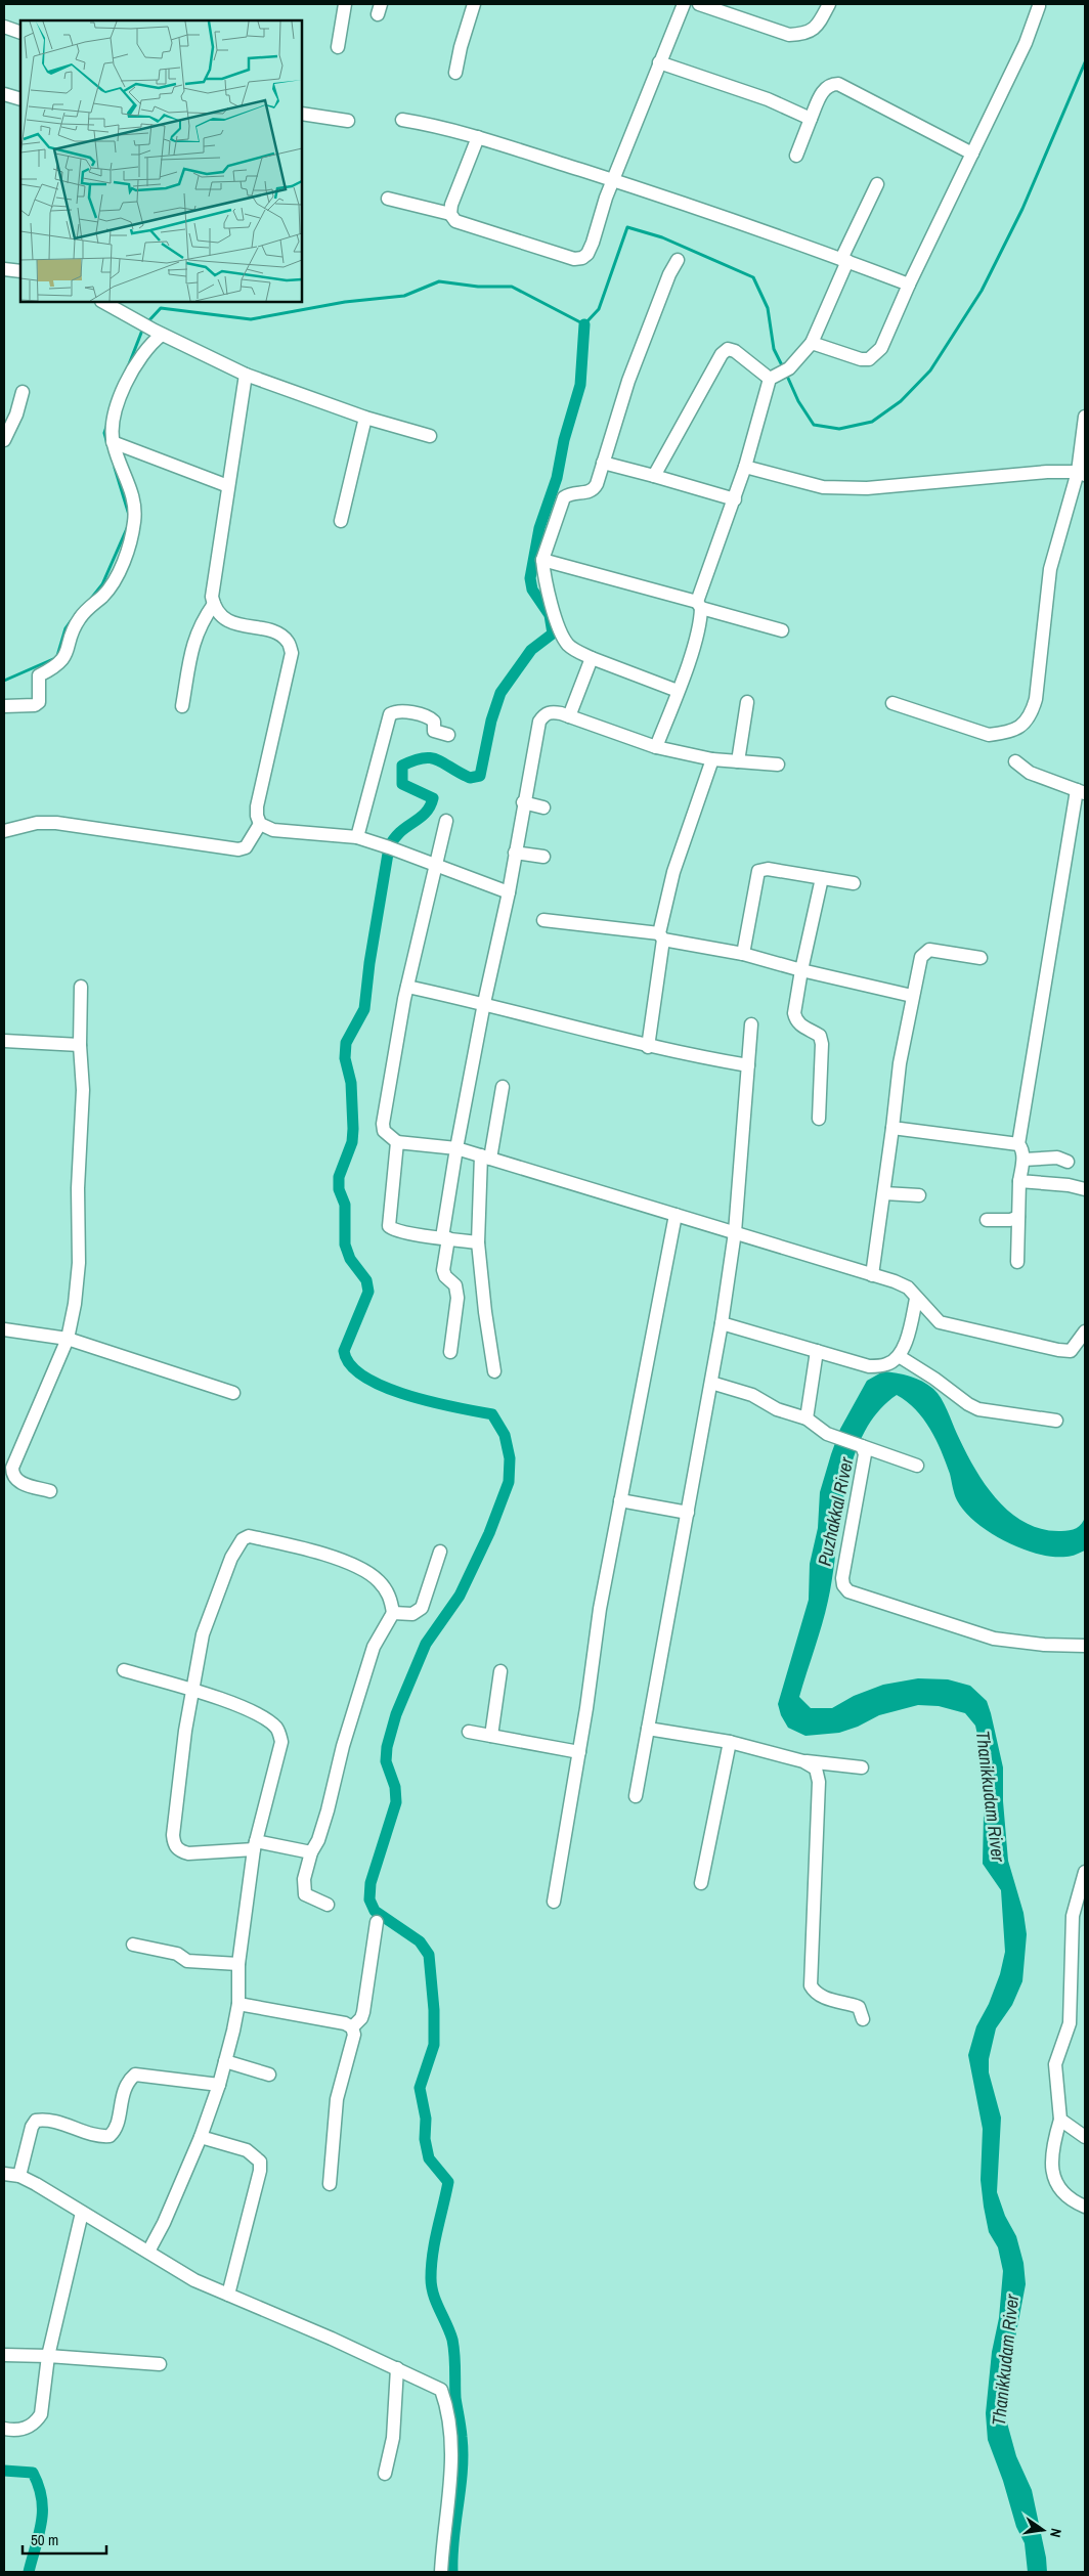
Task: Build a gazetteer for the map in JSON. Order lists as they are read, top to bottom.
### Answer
{
  "water": ["Puzhakkal River", "Thanikkudam River"],
  "scale_bar": "50 m",
  "north": "right"
}
